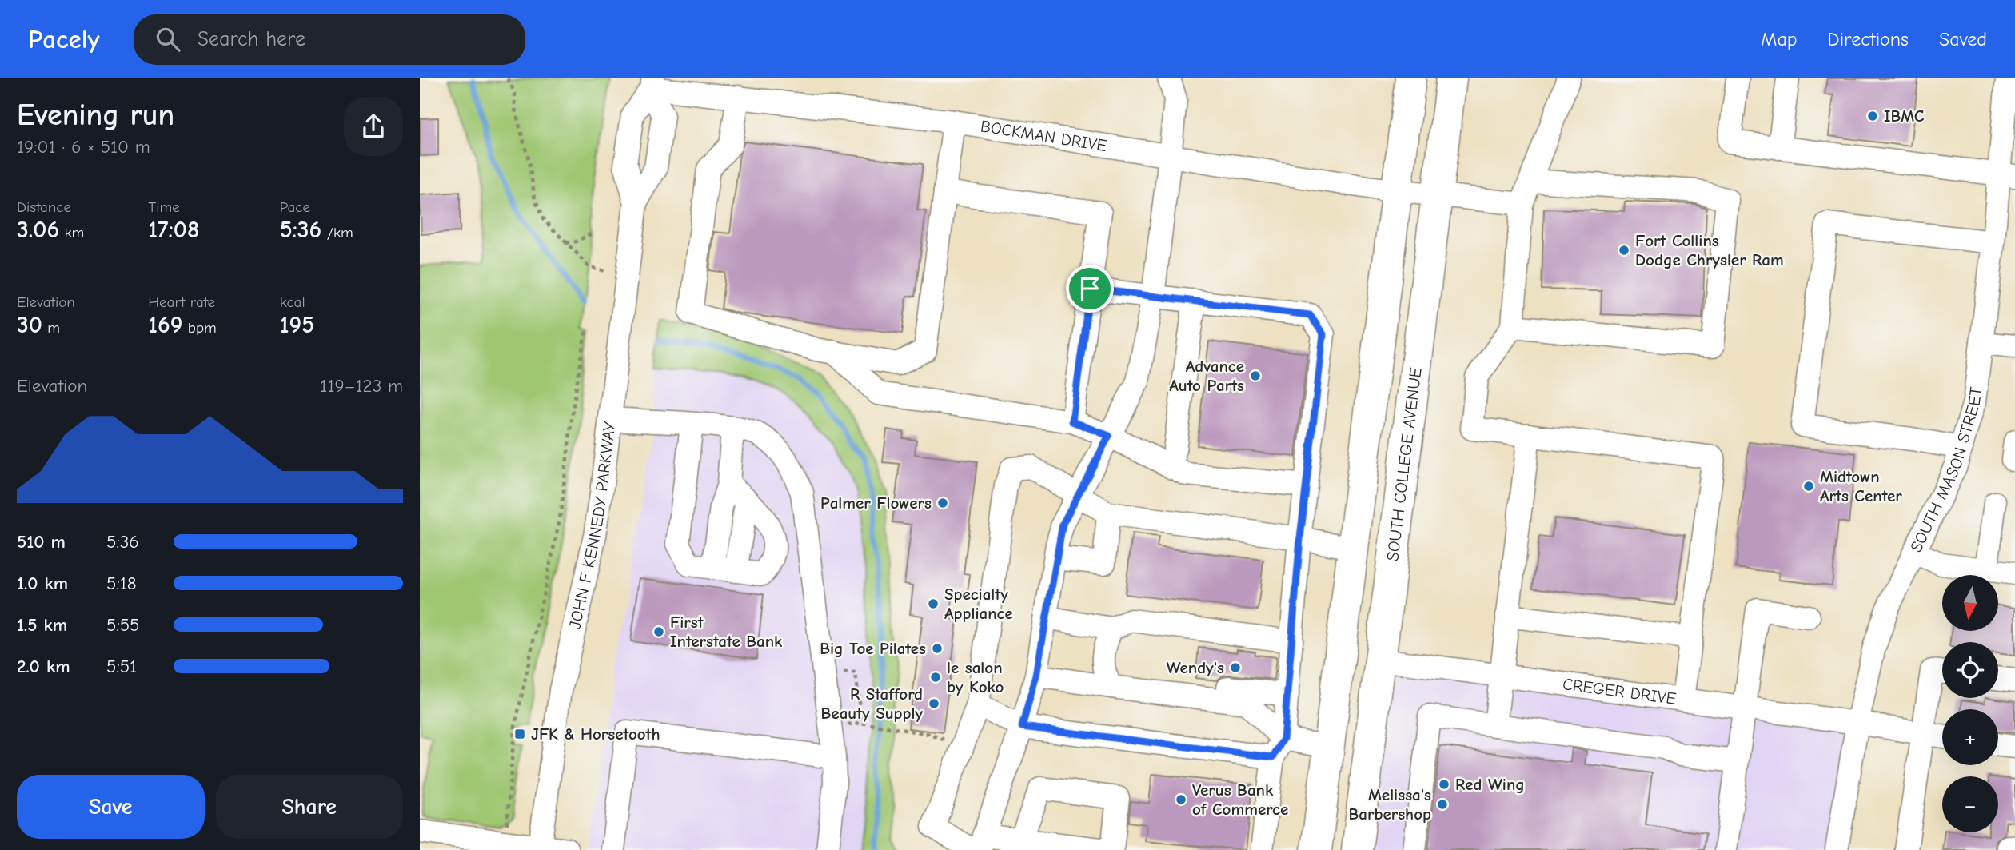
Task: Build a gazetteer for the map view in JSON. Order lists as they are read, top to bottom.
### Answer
{
  "streets": {
    "highway": ["SOUTH COLLEGE AVENUE"],
    "street": [
      "BOCKMAN DRIVE",
      "SOUTH MASON STREET",
      "JOHN F KENNEDY PARKWAY",
      "CREGER DRIVE"
    ]
  },
  "crossings": [
    ["BOCKMAN DRIVE", "SOUTH COLLEGE AVENUE"],
    ["BOCKMAN DRIVE", "JOHN F KENNEDY PARKWAY"],
    ["SOUTH COLLEGE AVENUE", "CREGER DRIVE"],
    ["SOUTH MASON STREET", "CREGER DRIVE"]
  ],
  "places": {
    "other": [
      "IBMC",
      "Fort Collins Dodge Chrysler Ram",
      "Advance Auto Parts",
      "Midtown Arts Center",
      "Palmer Flowers",
      "Specialty Appliance",
      "First Interstate Bank",
      "Big Toe Pilates",
      "Wendy's",
      "le salon by Koko",
      "R Stafford Beauty Supply",
      "Red Wing",
      "Verus Bank of Commerce",
      "Melissa's Barbershop"
    ],
    "transit": ["JFK & Horsetooth"]
  },
  "north": "bottom",
  "page": {
    "header": "Pacely",
    "search": "Search here",
    "nav": ["Map", "Directions", "Saved"],
    "heading": ["Evening run", "19:01 · 6 × 510 m"],
    "stats": [
      ["Distance", "3.06 km"],
      ["Time", "17:08"],
      ["Pace", "5:36 /km"],
      ["Elevation", "30 m"],
      ["Heart rate", "169 bpm"],
      ["kcal", "195"]
    ],
    "chart": ["Elevation", "119–123 m"],
    "list": [
      {
        "name": "510 m",
        "note": "5:36"
      },
      {
        "name": "1.0 km",
        "note": "5:18"
      },
      {
        "name": "1.5 km",
        "note": "5:55"
      },
      {
        "name": "2.0 km",
        "note": "5:51"
      }
    ],
    "map_buttons": ["+", "−"],
    "buttons": ["Save", "Share"]
  }
}
